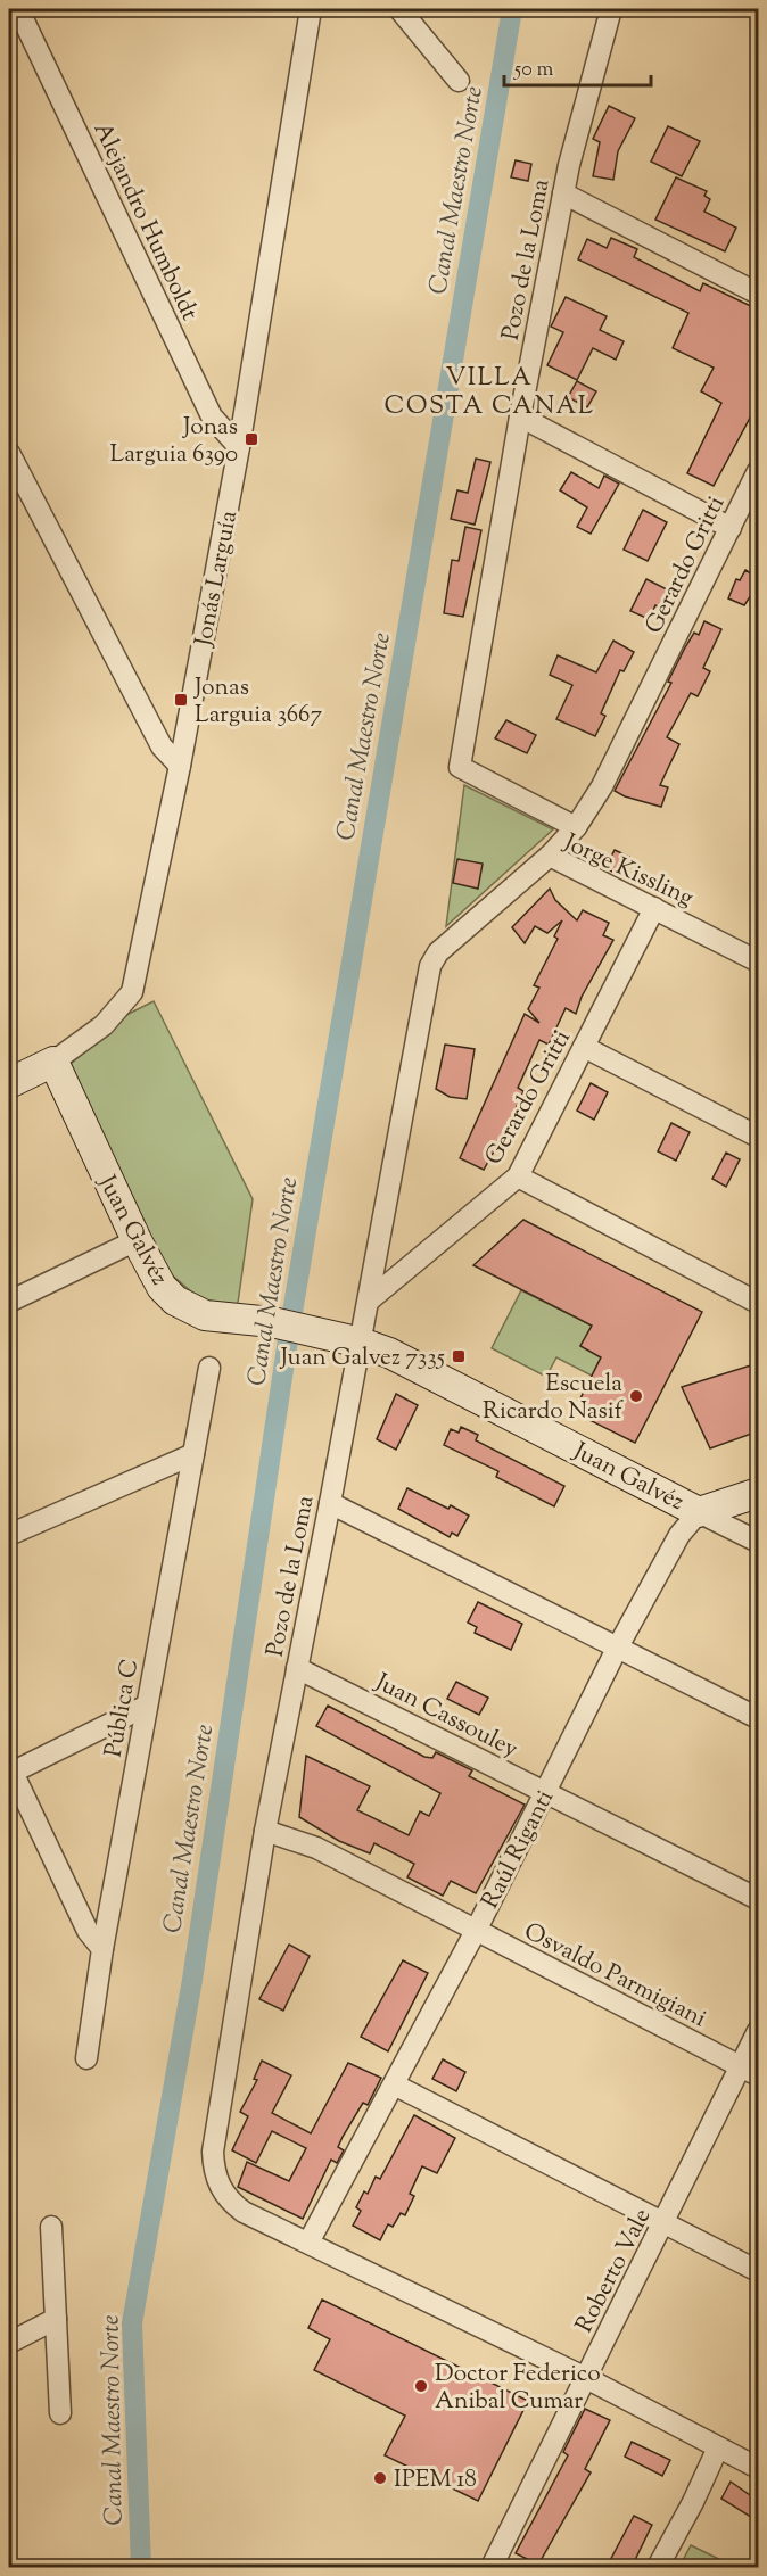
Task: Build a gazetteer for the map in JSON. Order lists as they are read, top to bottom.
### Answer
{
  "streets": {
    "main road": ["Jonás Larguía", "Juan Galvéz"],
    "street": [
      "Alejandro Humboldt",
      "Pozo de la Loma",
      "Gerardo Gritti",
      "Jorge Kissling",
      "Pública C",
      "Juan Cassouley",
      "Raúl Riganti",
      "Osvaldo Parmigiani",
      "Roberto Vale"
    ]
  },
  "crossings": [
    ["Alejandro Humboldt", "Jonás Larguía"],
    ["Pozo de la Loma", "Gerardo Gritti"],
    ["Pozo de la Loma", "Jorge Kissling"],
    ["Pozo de la Loma", "Juan Galvéz"],
    ["Pozo de la Loma", "Juan Cassouley"],
    ["Pozo de la Loma", "Raúl Riganti"],
    ["Pozo de la Loma", "Osvaldo Parmigiani"],
    ["Gerardo Gritti", "Jorge Kissling"],
    ["Jonás Larguía", "Juan Galvéz"],
    ["Juan Galvéz", "Raúl Riganti"],
    ["Juan Cassouley", "Raúl Riganti"],
    ["Raúl Riganti", "Osvaldo Parmigiani"],
    ["Osvaldo Parmigiani", "Roberto Vale"]
  ],
  "districts": ["VILLA COSTA CANAL"],
  "water": ["Canal Maestro Norte"],
  "places": {
    "transit": ["Jonas Larguia 6390", "Jonas Larguia 3667", "Juan Galvez 7335"],
    "other": ["Escuela Ricardo Nasif", "Doctor Federico Anibal Cumar", "IPEM 18"]
  },
  "scale_bar": "50 m"
}
